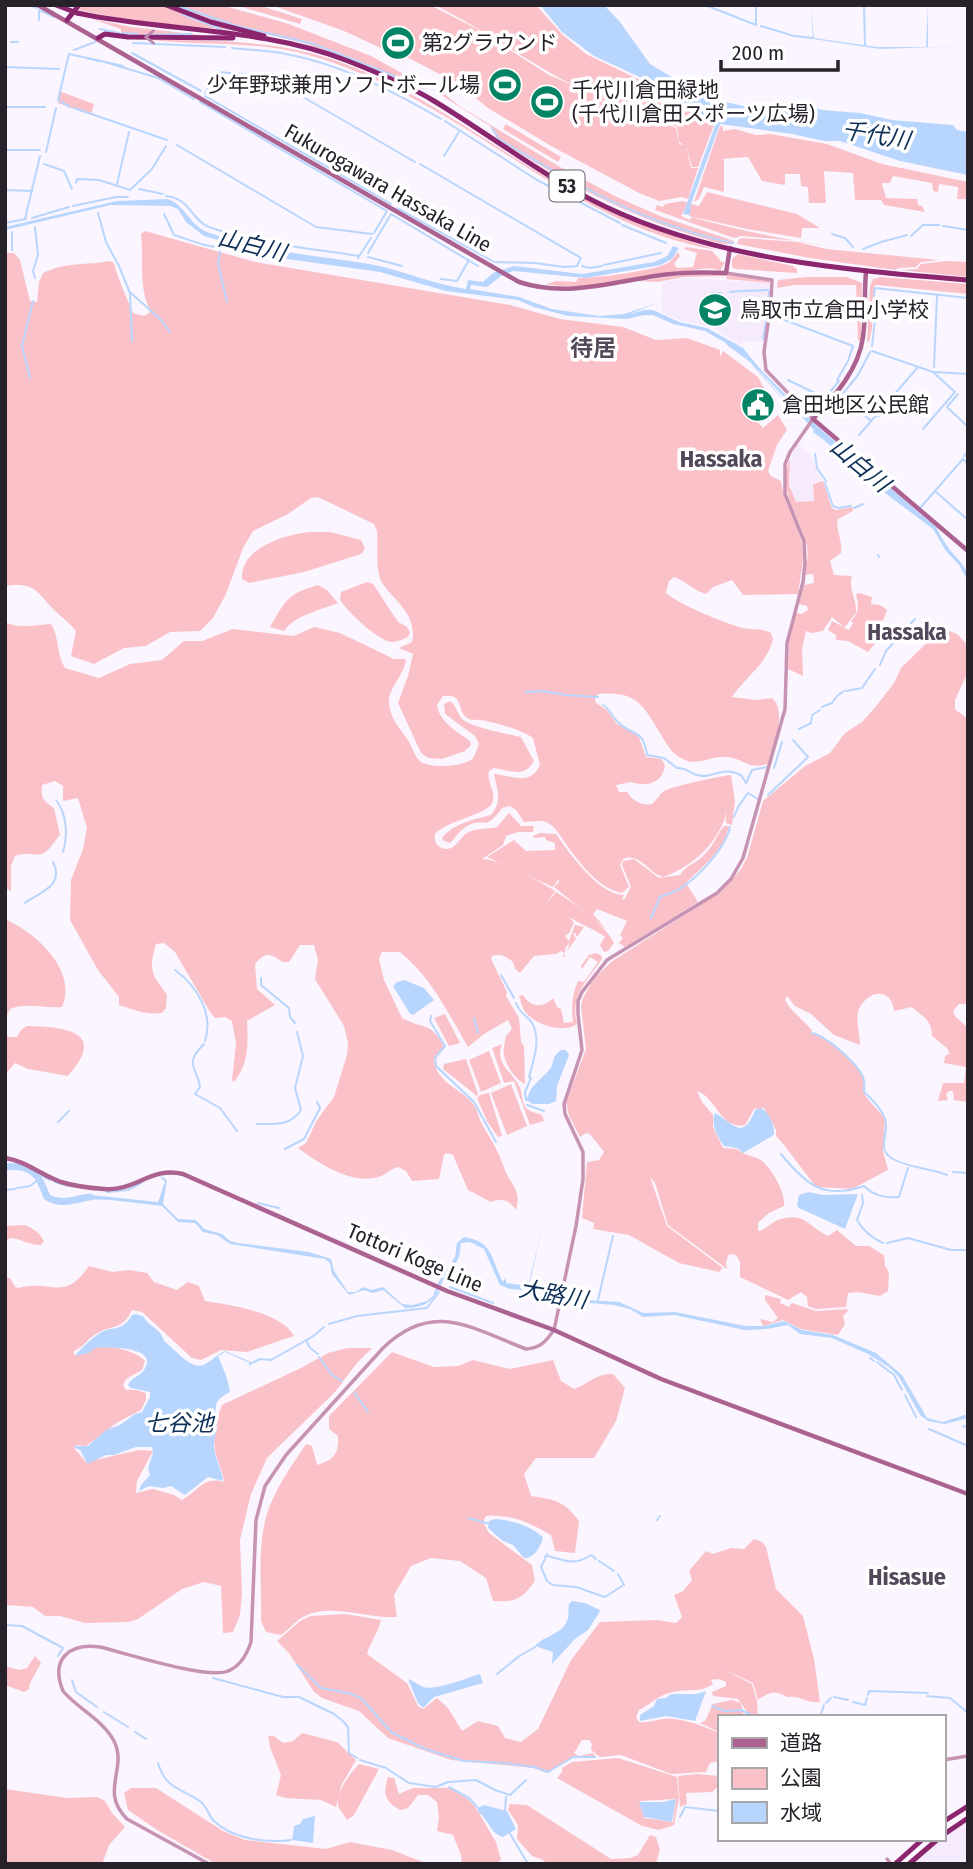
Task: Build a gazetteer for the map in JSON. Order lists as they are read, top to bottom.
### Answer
{
  "streets": {
    "highway": ["53"],
    "main road": ["Fukurogawara Hassaka Line", "Tottori Koge Line"]
  },
  "districts": [
    "待居",
    "Hassaka",
    "Hassaka",
    "Hisasue"
  ],
  "water": [
    "千代川",
    "山白川",
    "大路川",
    "七谷池"
  ],
  "places": {
    "sports": ["第2グラウンド", "少年野球兼用ソフトボール場", "千代川倉田緑地 (千代川倉田スポーツ広場)"],
    "school or university": ["鳥取市立倉田小学校"],
    "public building": ["倉田地区公民館"]
  },
  "legend": ["道路", "公園", "水域"],
  "scale_bar": "200 m"
}
